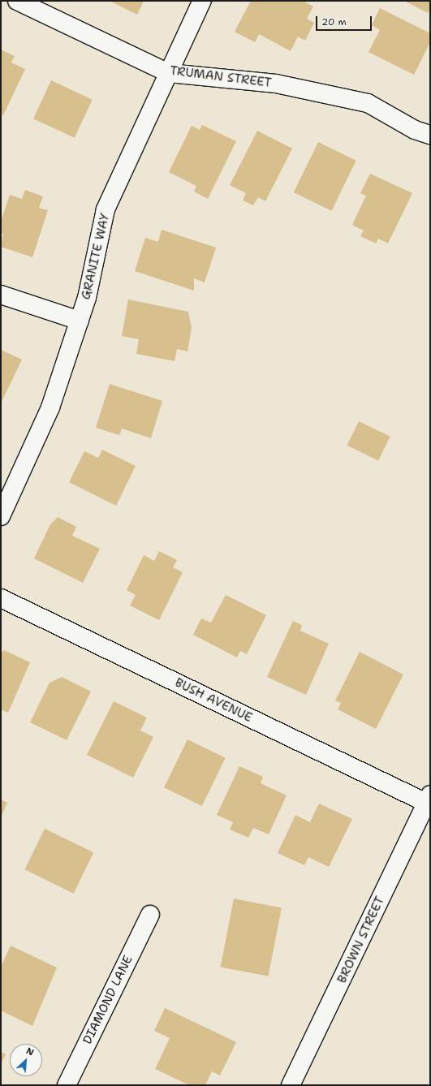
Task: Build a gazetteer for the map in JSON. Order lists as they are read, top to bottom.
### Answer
{
  "streets": {
    "street": [
      "TRUMAN STREET",
      "GRANITE WAY",
      "BUSH AVENUE",
      "BROWN STREET",
      "DIAMOND LANE"
    ]
  },
  "crossings": [
    ["TRUMAN STREET", "GRANITE WAY"],
    ["BUSH AVENUE", "BROWN STREET"]
  ],
  "scale_bar": "20 m",
  "north": "top right"
}
